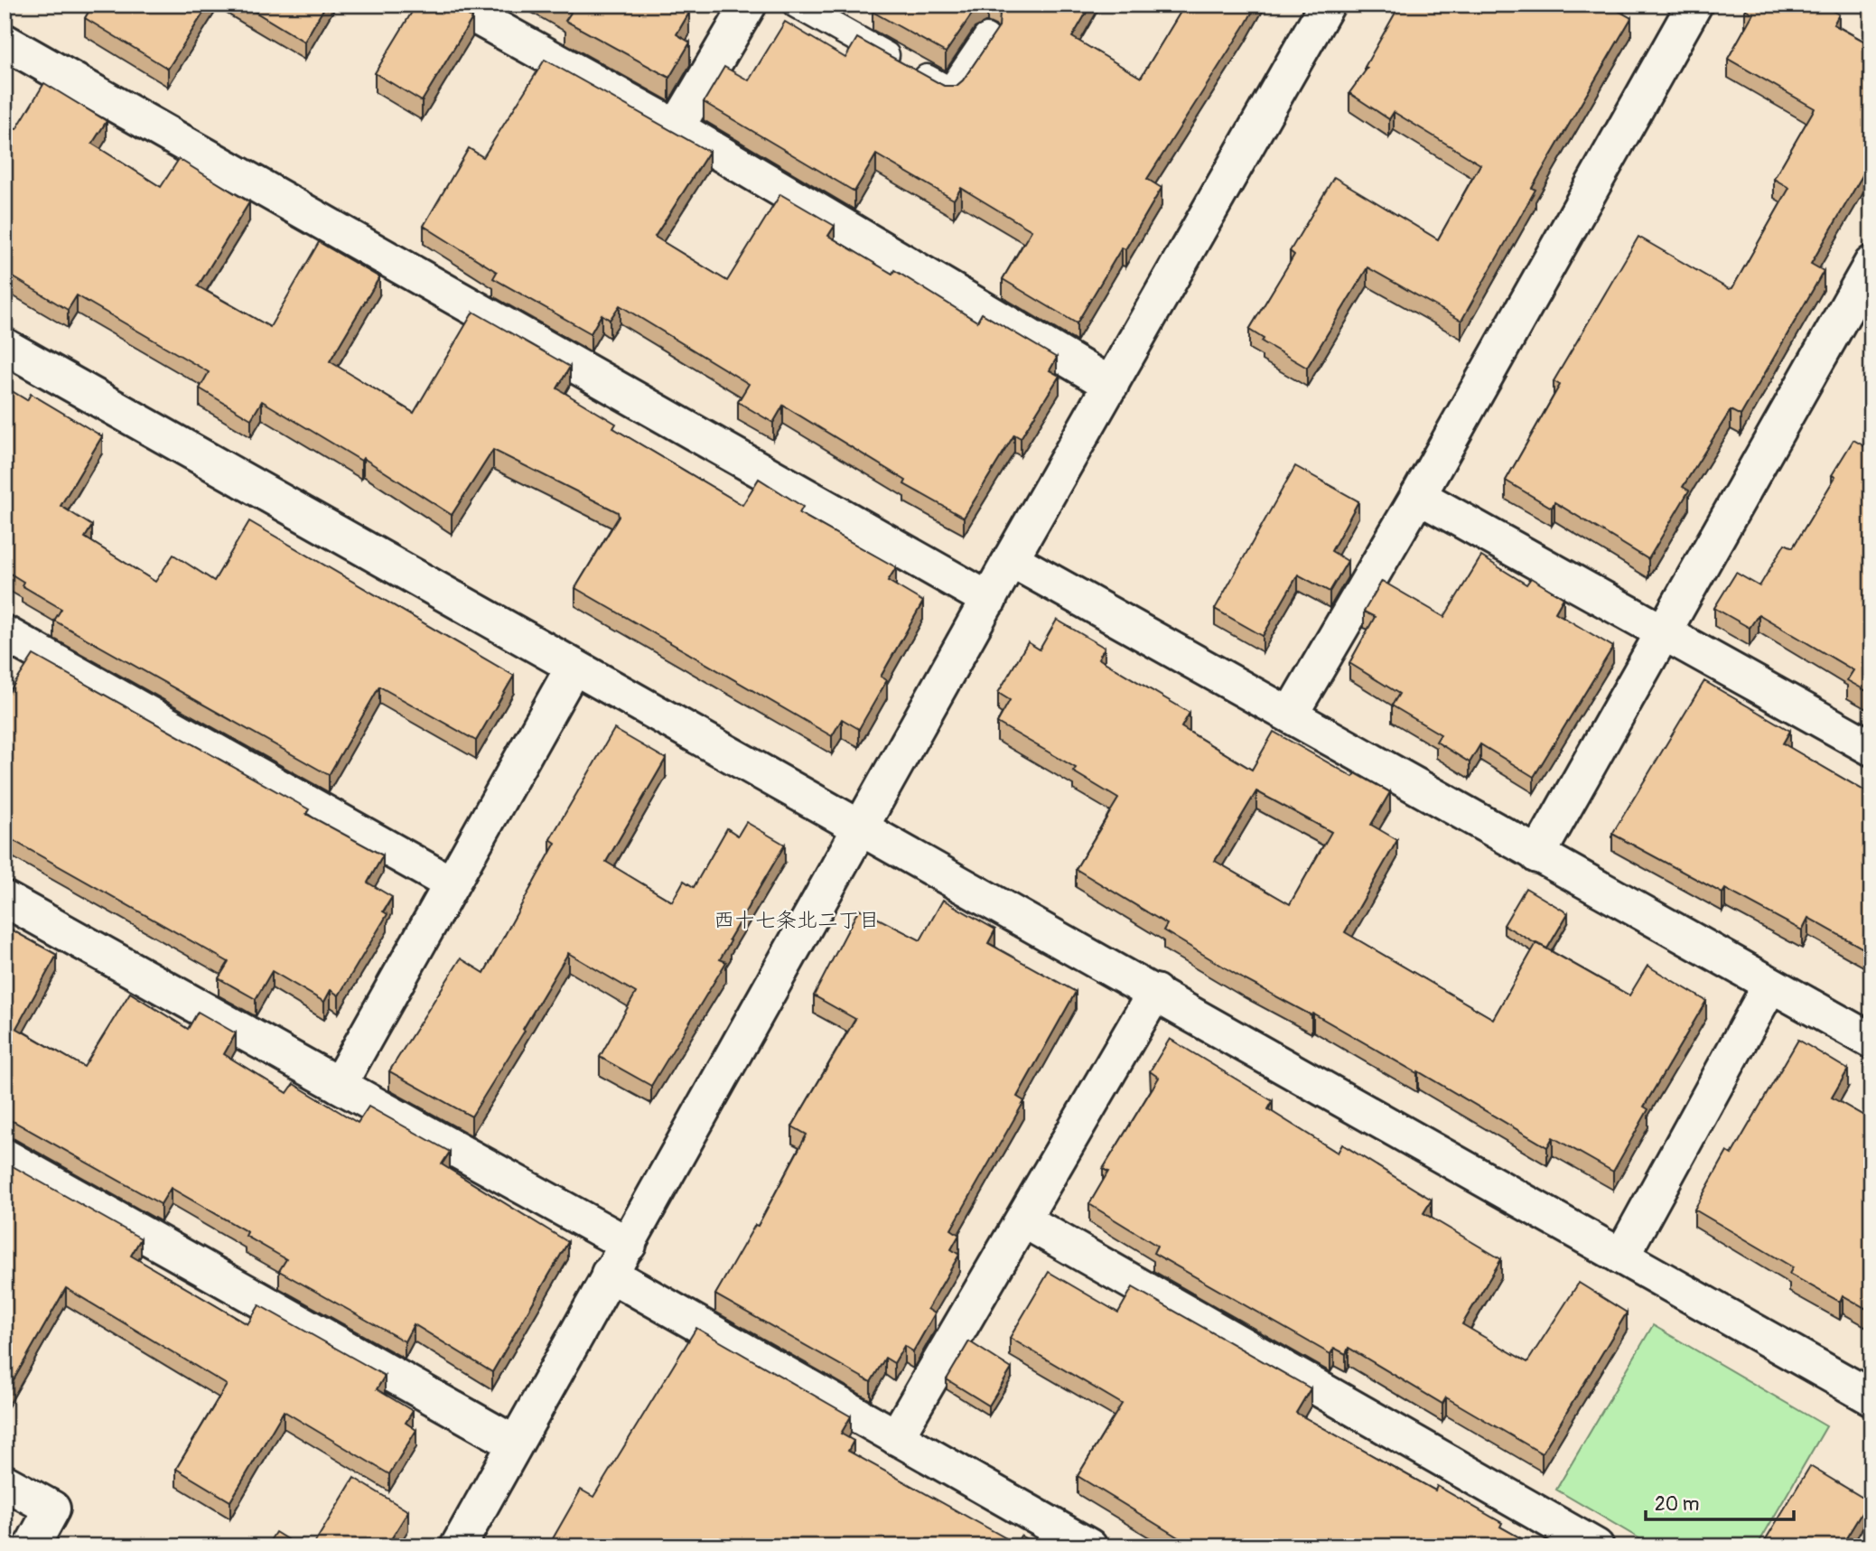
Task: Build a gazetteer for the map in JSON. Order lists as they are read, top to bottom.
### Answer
{
  "districts": ["西十七条北二丁目"],
  "scale_bar": "20 m"
}
